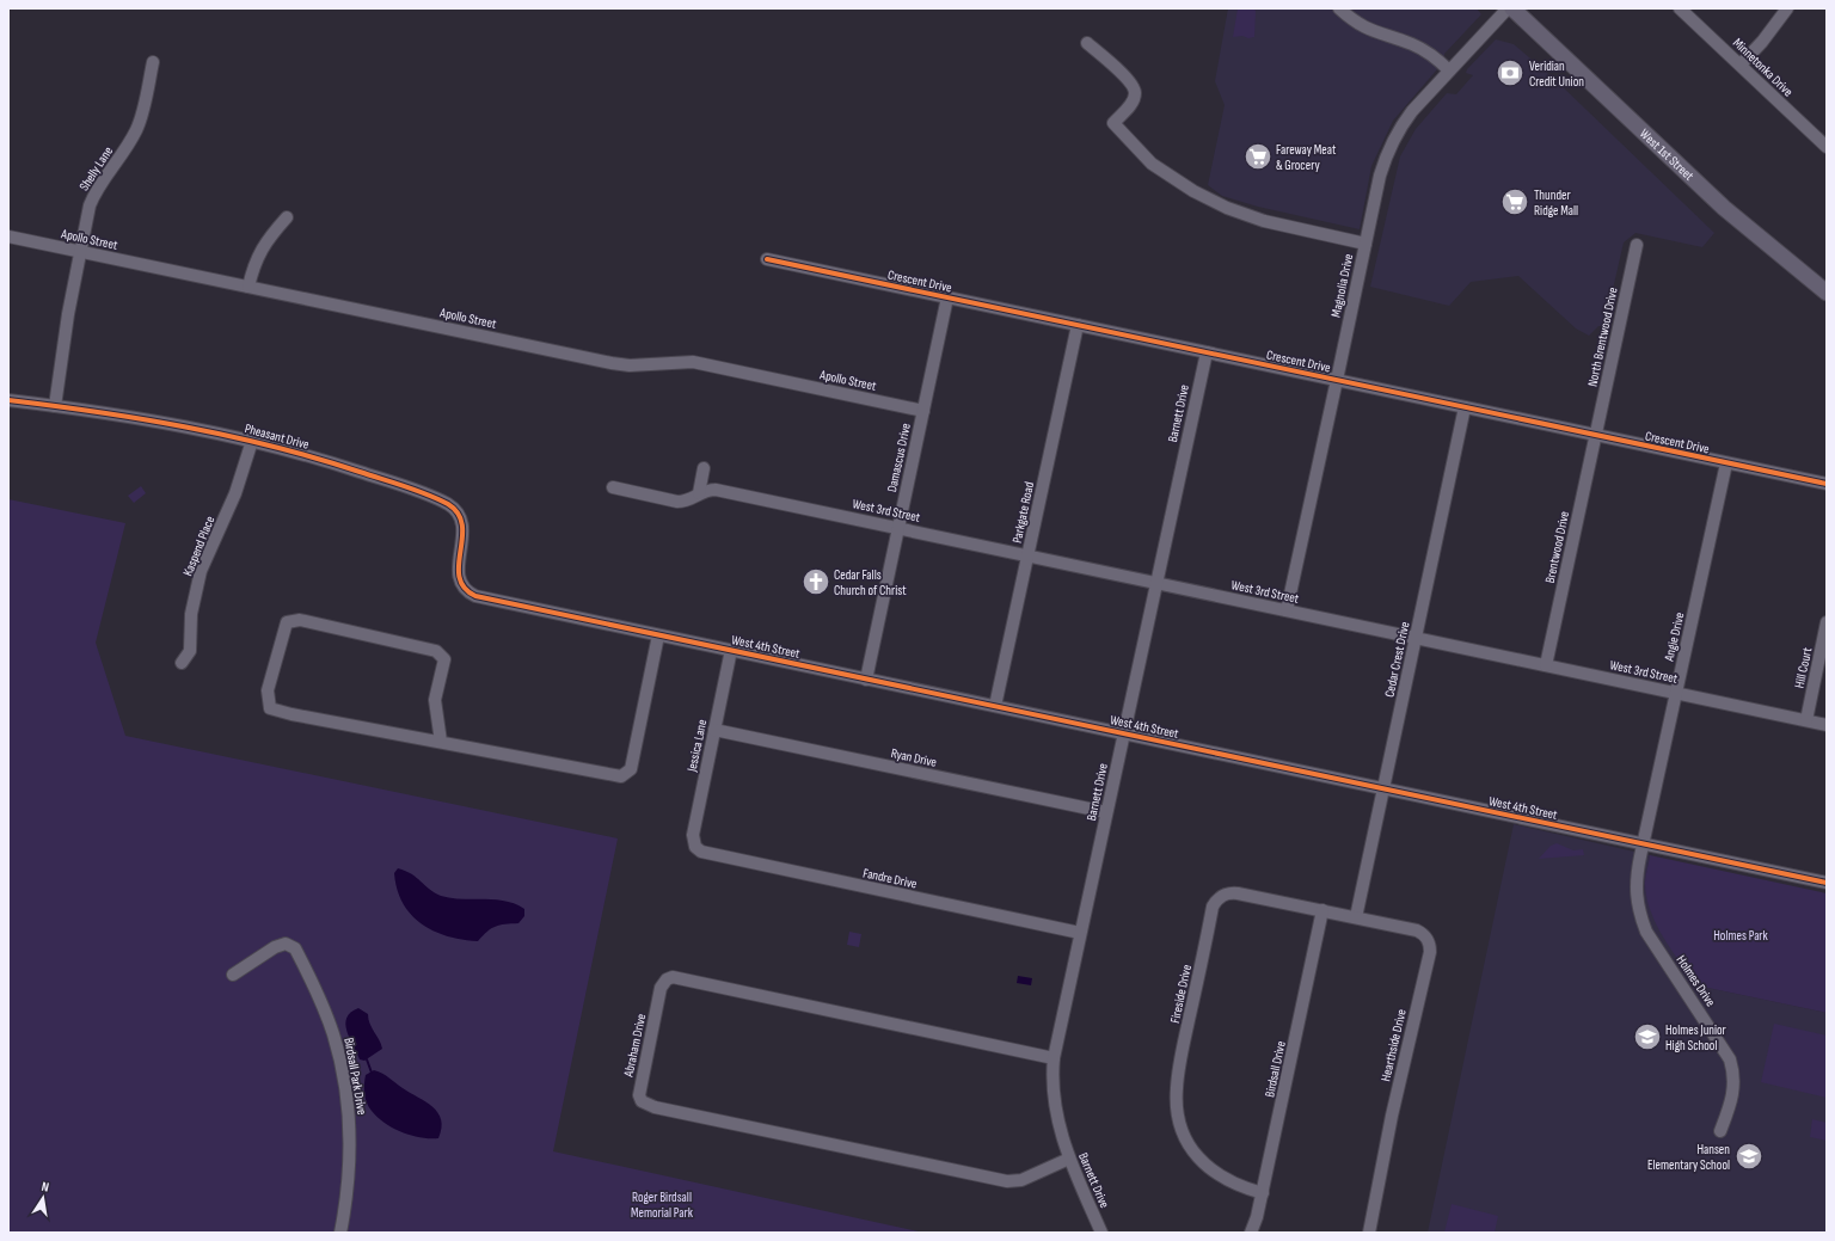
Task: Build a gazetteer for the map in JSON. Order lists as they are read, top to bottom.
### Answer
{
  "streets": {
    "main road": ["West 1st Street"],
    "street": [
      "Minnetonka Drive",
      "Shelly Lane",
      "Apollo Street",
      "Crescent Drive",
      "Magnolia Drive",
      "North Brentwood Drive",
      "Barnett Drive",
      "Pheasant Drive",
      "Damascus Drive",
      "West 3rd Street",
      "Parkgate Road",
      "Kaspend Place",
      "Brentwood Drive",
      "Angie Drive",
      "West 4th Street",
      "Cedar Crest Drive",
      "Hill Court",
      "Jessica Lane",
      "Ryan Drive",
      "Fandre Drive",
      "Holmes Drive",
      "Fireside Drive",
      "Abraham Drive",
      "Hearthside Drive",
      "Birdsall Drive",
      "Birdsall Park Drive"
    ]
  },
  "crossings": [
    ["Shelly Lane", "Apollo Street"],
    ["Shelly Lane", "Pheasant Drive"],
    ["Apollo Street", "Damascus Drive"],
    ["Crescent Drive", "Magnolia Drive"],
    ["Crescent Drive", "North Brentwood Drive"],
    ["Crescent Drive", "Barnett Drive"],
    ["Crescent Drive", "Damascus Drive"],
    ["Crescent Drive", "Parkgate Road"],
    ["Crescent Drive", "Brentwood Drive"],
    ["Crescent Drive", "Angie Drive"],
    ["Crescent Drive", "Cedar Crest Drive"],
    ["Magnolia Drive", "West 3rd Street"],
    ["North Brentwood Drive", "Brentwood Drive"],
    ["Barnett Drive", "West 3rd Street"],
    ["Barnett Drive", "West 4th Street"],
    ["Barnett Drive", "Ryan Drive"],
    ["Barnett Drive", "Fandre Drive"],
    ["Barnett Drive", "Abraham Drive"],
    ["Pheasant Drive", "Kaspend Place"],
    ["Pheasant Drive", "West 4th Street"],
    ["Damascus Drive", "West 3rd Street"],
    ["Damascus Drive", "West 4th Street"],
    ["West 3rd Street", "Parkgate Road"],
    ["West 3rd Street", "Brentwood Drive"],
    ["West 3rd Street", "Angie Drive"],
    ["West 3rd Street", "Cedar Crest Drive"],
    ["West 3rd Street", "Hill Court"],
    ["Parkgate Road", "West 4th Street"],
    ["Angie Drive", "West 4th Street"],
    ["Angie Drive", "Holmes Drive"],
    ["West 4th Street", "Cedar Crest Drive"],
    ["West 4th Street", "Jessica Lane"],
    ["West 4th Street", "Holmes Drive"],
    ["Cedar Crest Drive", "Fireside Drive"],
    ["Cedar Crest Drive", "Hearthside Drive"],
    ["Jessica Lane", "Ryan Drive"],
    ["Jessica Lane", "Fandre Drive"],
    ["Fireside Drive", "Hearthside Drive"],
    ["Fireside Drive", "Birdsall Drive"]
  ],
  "parks": ["Holmes Park", "Roger Birdsall Memorial Park"],
  "places": {
    "bank": ["Veridian Credit Union"],
    "supermarket": ["Fareway Meat & Grocery", "Thunder Ridge Mall"],
    "church": ["Cedar Falls Church of Christ"],
    "school or university": ["Holmes Junior High School", "Hansen Elementary School"]
  },
  "north": "top"
}
